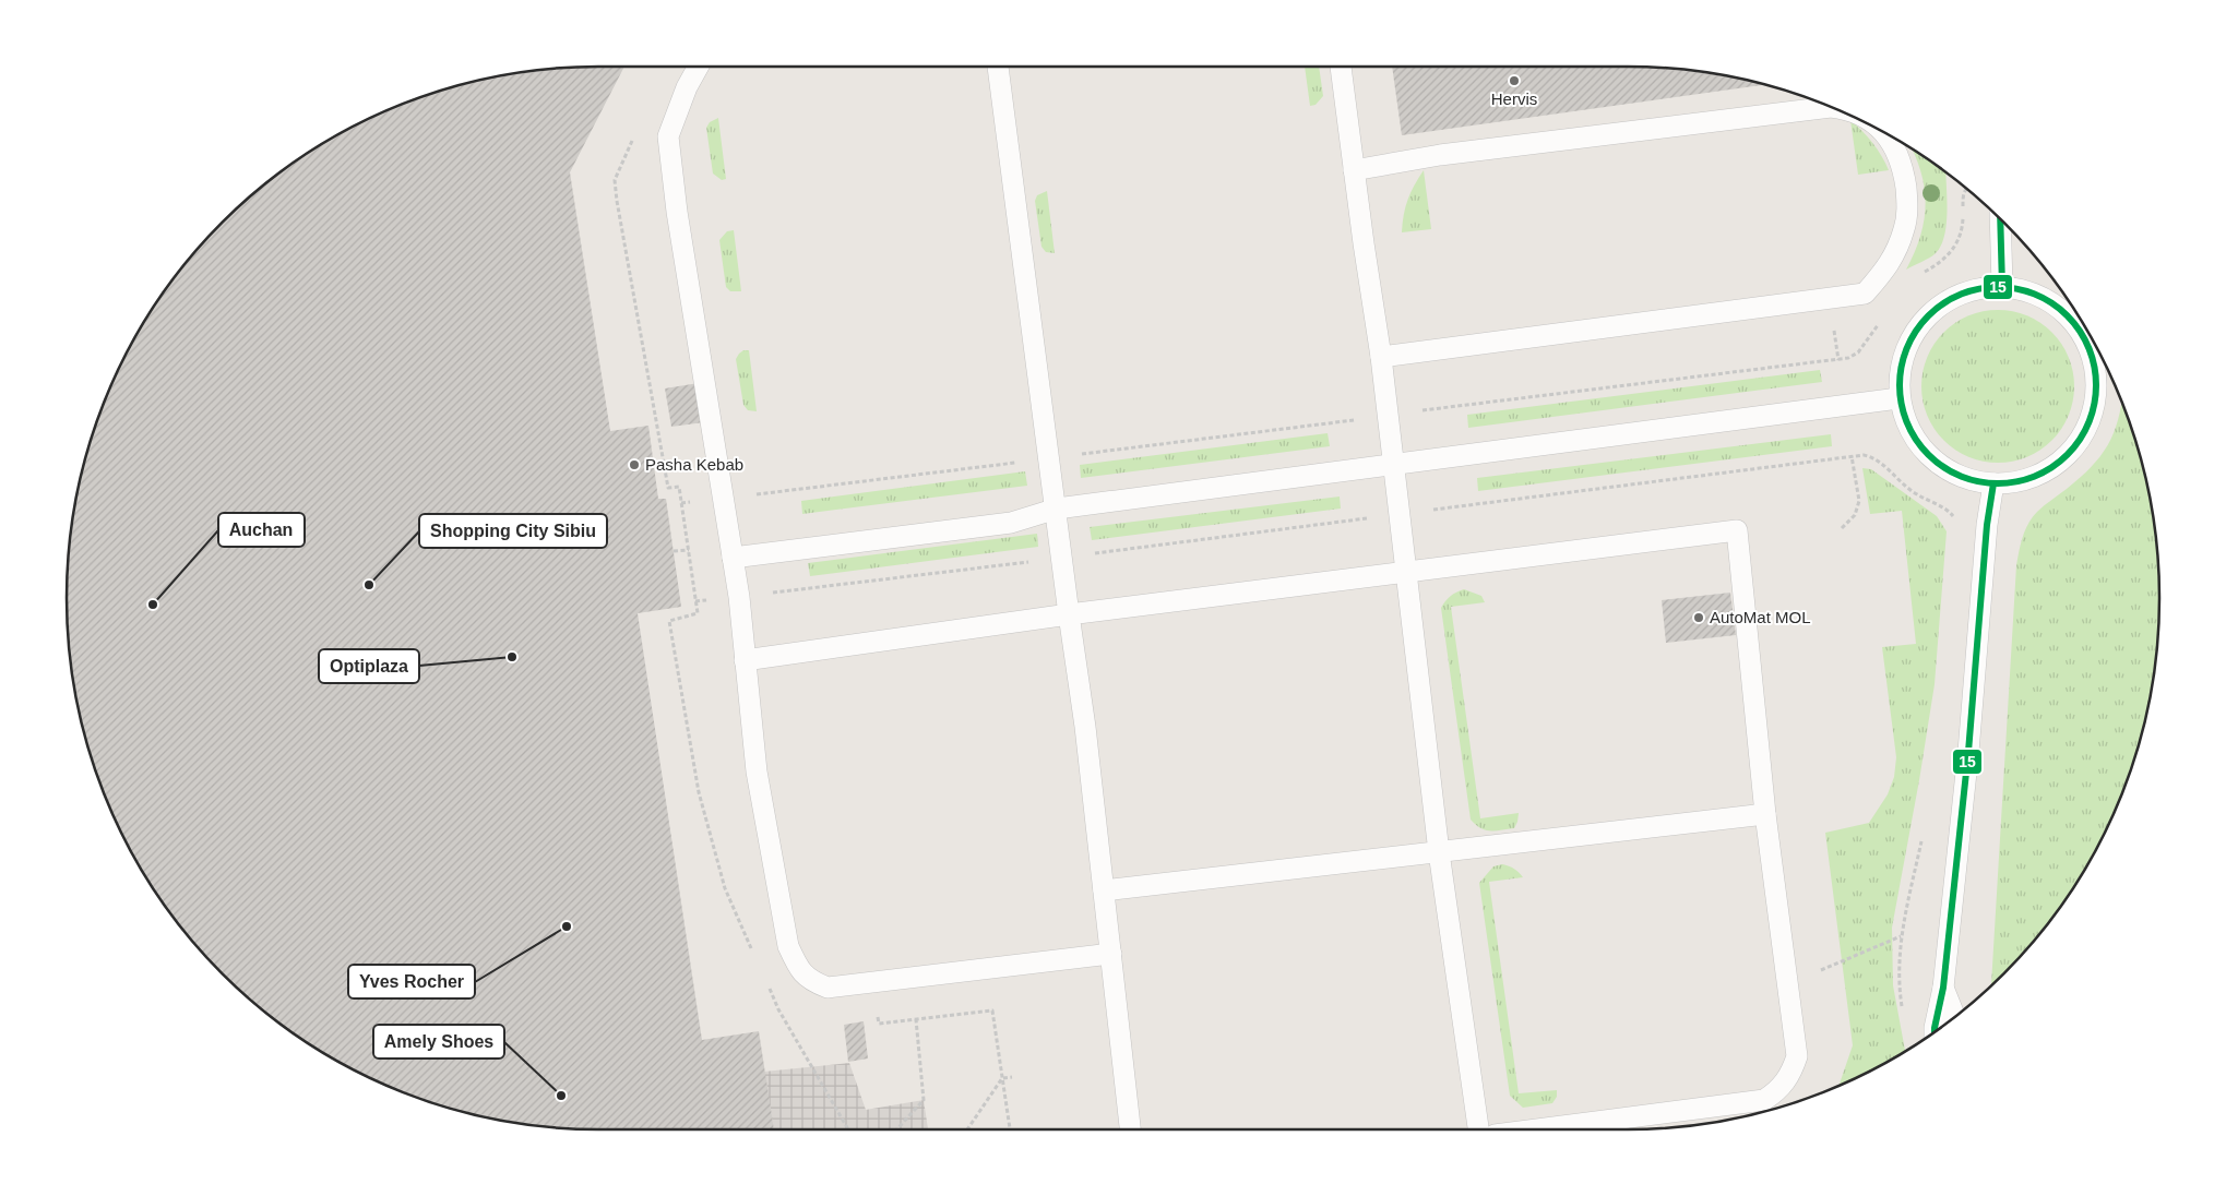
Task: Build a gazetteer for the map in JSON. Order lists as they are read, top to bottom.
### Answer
{
  "places": [
    "Hervis",
    "Pasha Kebab",
    "Shopping City Sibiu",
    "Auchan",
    "AutoMat MOL",
    "Optiplaza",
    "Yves Rocher",
    "Amely Shoes"
  ],
  "lines": ["transit line 15"]
}
